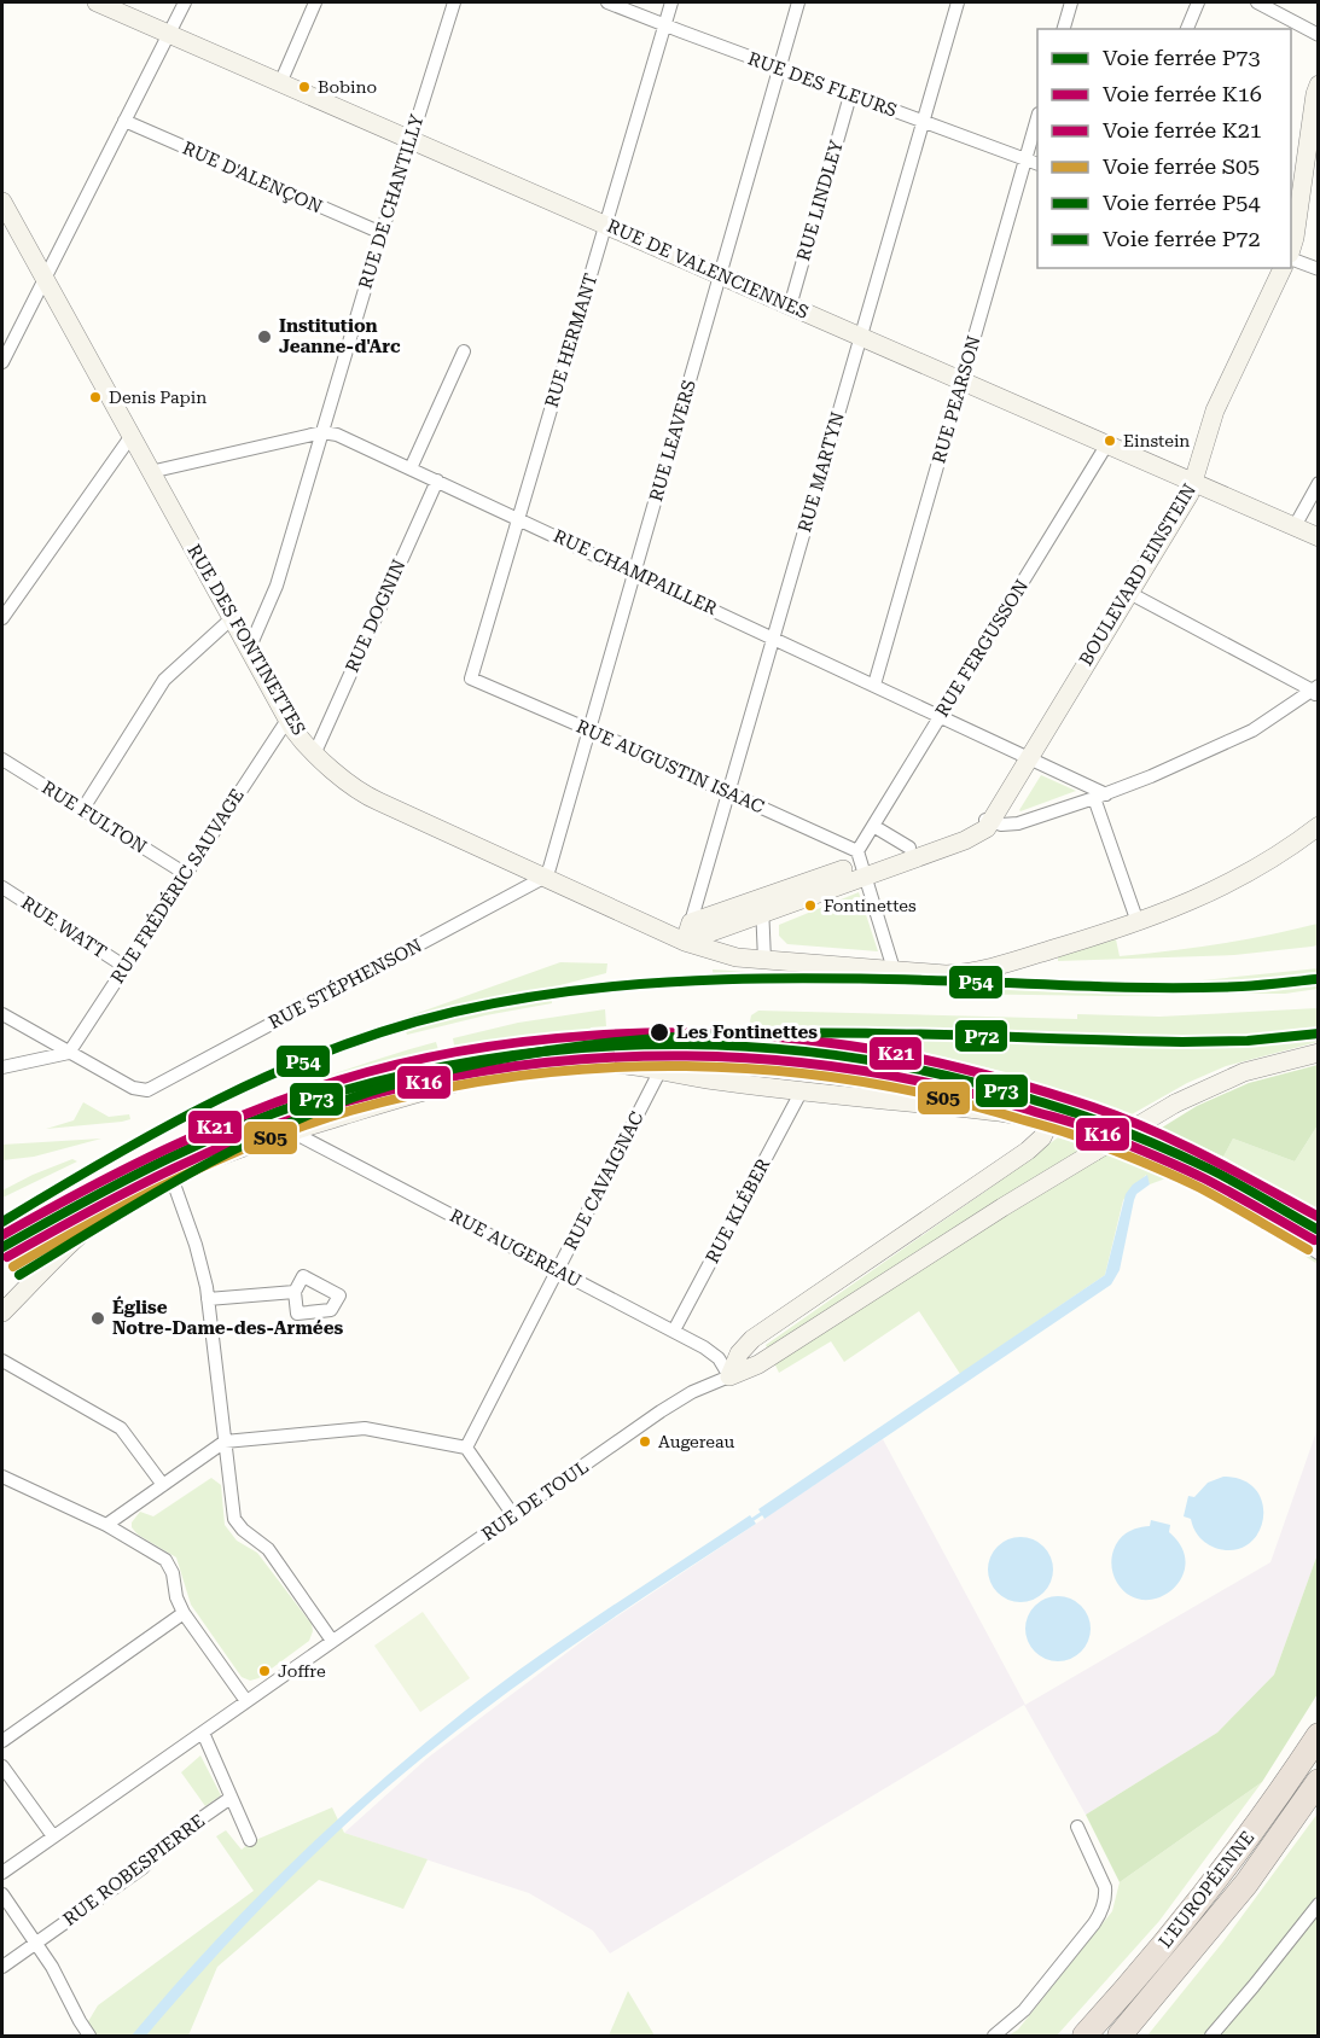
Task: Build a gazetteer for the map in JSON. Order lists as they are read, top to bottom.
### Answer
{
  "streets": {
    "highway": ["L'EUROPÉENNE"],
    "street": [
      "RUE DES FLEURS",
      "RUE D'ALENÇON",
      "RUE LINDLEY",
      "RUE DE CHANTILLY",
      "RUE DE VALENCIENNES",
      "RUE HERMANT",
      "RUE PEARSON",
      "RUE LEAVERS",
      "RUE MARTYN",
      "RUE CHAMPAILLER",
      "BOULEVARD EINSTEIN",
      "RUE DOGNIN",
      "RUE DES FONTINETTES",
      "RUE FERGUSSON",
      "RUE AUGUSTIN ISAAC",
      "RUE FULTON",
      "RUE FRÉDÉRIC SAUVAGE",
      "RUE WATT",
      "RUE STÉPHENSON",
      "RUE CAVAIGNAC",
      "RUE KLÉBER",
      "RUE AUGEREAU",
      "RUE DE TOUL",
      "RUE ROBESPIERRE"
    ]
  },
  "crossings": [
    ["RUE DES FLEURS", "RUE LINDLEY"],
    ["RUE DES FLEURS", "RUE HERMANT"],
    ["RUE DES FLEURS", "RUE PEARSON"],
    ["RUE DES FLEURS", "RUE LEAVERS"],
    ["RUE DES FLEURS", "RUE MARTYN"],
    ["RUE D'ALENÇON", "RUE DE CHANTILLY"],
    ["RUE LINDLEY", "RUE DE VALENCIENNES"],
    ["RUE DE CHANTILLY", "RUE DE VALENCIENNES"],
    ["RUE DE CHANTILLY", "RUE CHAMPAILLER"],
    ["RUE DE CHANTILLY", "RUE DES FONTINETTES"],
    ["RUE DE VALENCIENNES", "RUE HERMANT"],
    ["RUE DE VALENCIENNES", "RUE PEARSON"],
    ["RUE DE VALENCIENNES", "RUE LEAVERS"],
    ["RUE DE VALENCIENNES", "RUE MARTYN"],
    ["RUE DE VALENCIENNES", "BOULEVARD EINSTEIN"],
    ["RUE DE VALENCIENNES", "RUE FERGUSSON"],
    ["RUE HERMANT", "RUE CHAMPAILLER"],
    ["RUE HERMANT", "RUE AUGUSTIN ISAAC"],
    ["RUE PEARSON", "RUE CHAMPAILLER"],
    ["RUE LEAVERS", "RUE CHAMPAILLER"],
    ["RUE LEAVERS", "RUE DES FONTINETTES"],
    ["RUE LEAVERS", "RUE AUGUSTIN ISAAC"],
    ["RUE LEAVERS", "RUE STÉPHENSON"],
    ["RUE MARTYN", "RUE CHAMPAILLER"],
    ["RUE MARTYN", "RUE DES FONTINETTES"],
    ["RUE MARTYN", "RUE AUGUSTIN ISAAC"],
    ["RUE CHAMPAILLER", "BOULEVARD EINSTEIN"],
    ["RUE CHAMPAILLER", "RUE DOGNIN"],
    ["RUE CHAMPAILLER", "RUE FERGUSSON"],
    ["RUE DOGNIN", "RUE DES FONTINETTES"],
    ["RUE DES FONTINETTES", "RUE FRÉDÉRIC SAUVAGE"],
    ["RUE DES FONTINETTES", "RUE STÉPHENSON"],
    ["RUE FERGUSSON", "RUE AUGUSTIN ISAAC"],
    ["RUE FULTON", "RUE FRÉDÉRIC SAUVAGE"],
    ["RUE FRÉDÉRIC SAUVAGE", "RUE WATT"],
    ["RUE FRÉDÉRIC SAUVAGE", "RUE STÉPHENSON"],
    ["RUE CAVAIGNAC", "RUE AUGEREAU"],
    ["RUE KLÉBER", "RUE AUGEREAU"],
    ["RUE AUGEREAU", "RUE DE TOUL"]
  ],
  "places": [
    "Bobino",
    "Institution Jeanne-d'Arc",
    "Denis Papin",
    "Einstein",
    "Fontinettes",
    "Les Fontinettes",
    "Église Notre-Dame-des-Armées",
    "Augereau",
    "Joffre"
  ],
  "lines": [
    "rail line P54",
    "rail line K21",
    "rail line P72",
    "rail line P73",
    "rail line K16",
    "rail line S05"
  ],
  "legend": [
    "Voie ferrée P73",
    "Voie ferrée K16",
    "Voie ferrée K21",
    "Voie ferrée S05",
    "Voie ferrée P54",
    "Voie ferrée P72"
  ]
}
